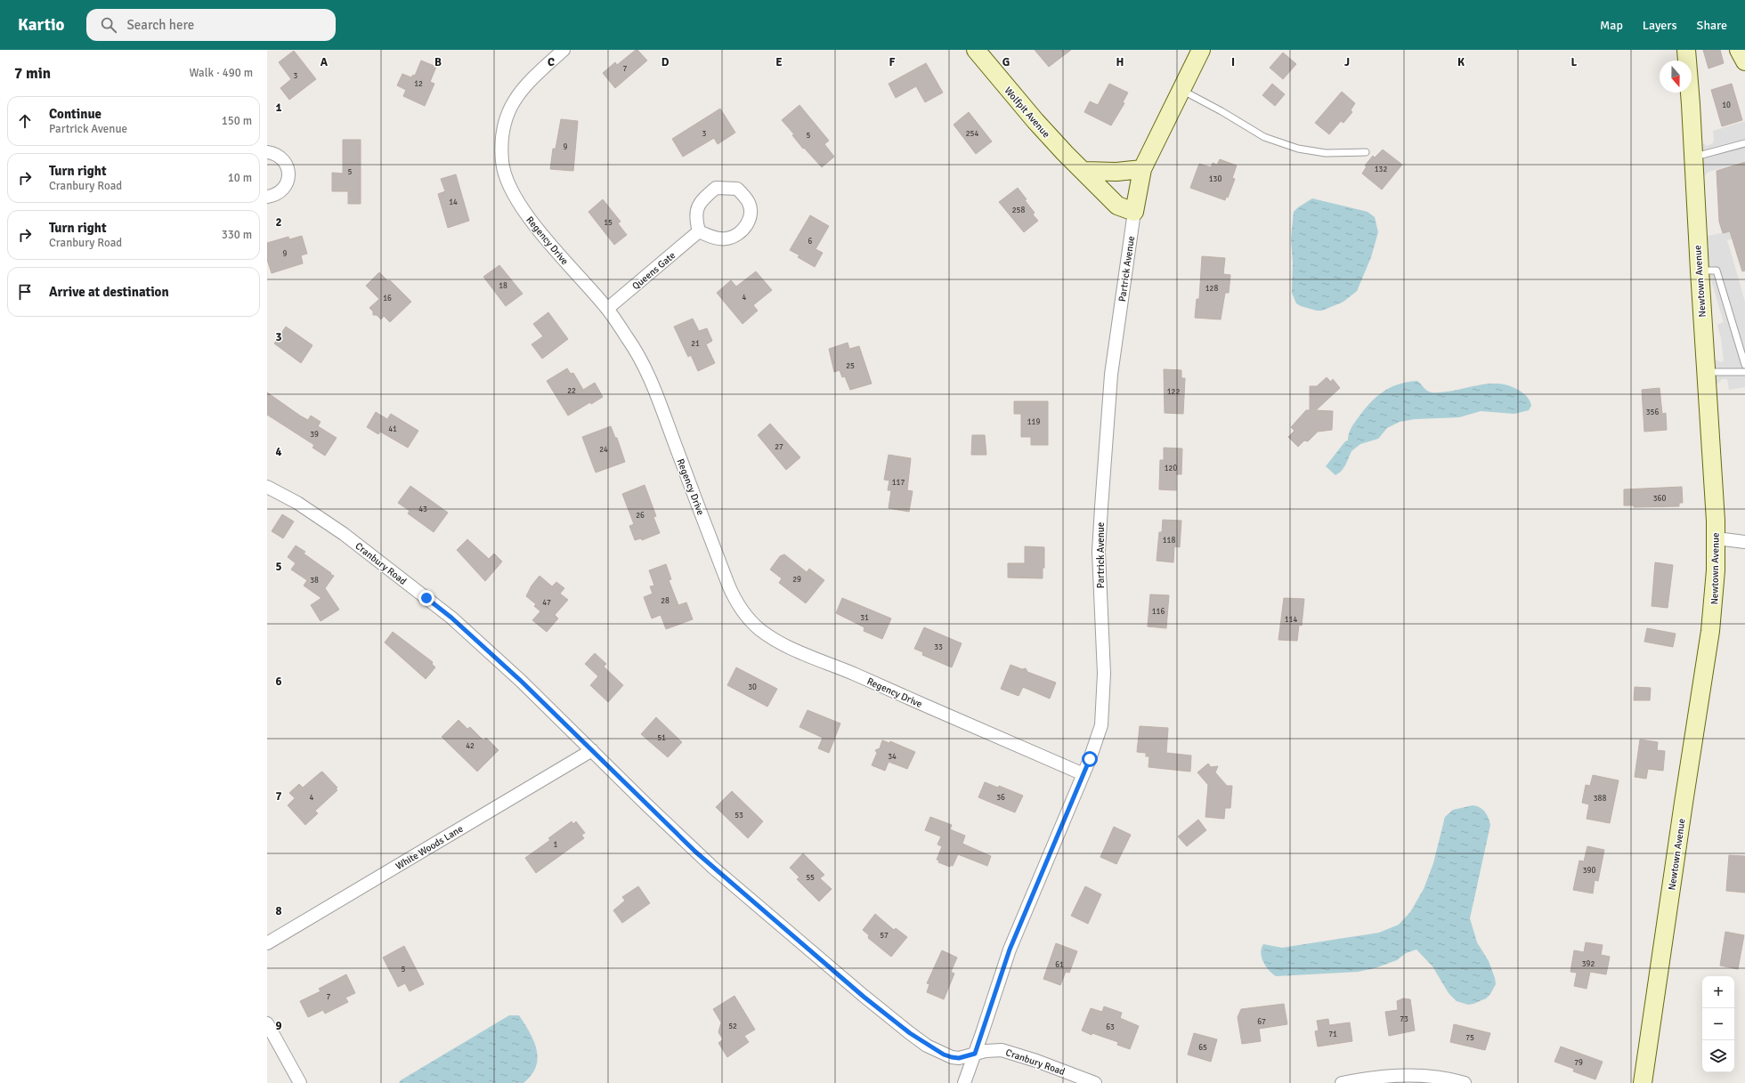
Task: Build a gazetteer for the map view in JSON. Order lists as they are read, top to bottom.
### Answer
{
  "streets": {
    "street": [
      "Wolfpit Avenue",
      "Regency Drive",
      "Partrick Avenue",
      "Queens Gate",
      "Newtown Avenue",
      "Cranbury Road",
      "White Woods Lane"
    ]
  },
  "crossings": [
    ["Wolfpit Avenue", "Partrick Avenue"],
    ["Regency Drive", "Partrick Avenue"],
    ["Regency Drive", "Queens Gate"],
    ["Partrick Avenue", "Cranbury Road"],
    ["Cranbury Road", "White Woods Lane"]
  ],
  "house_numbers": [
    "7",
    "3",
    "12",
    "10",
    "3",
    "254",
    "5",
    "9",
    "132",
    "5",
    "130",
    "14",
    "258",
    "15",
    "6",
    "9",
    "18",
    "128",
    "4",
    "16",
    "21",
    "25",
    "22",
    "122",
    "356",
    "119",
    "41",
    "39",
    "27",
    "24",
    "120",
    "117",
    "360",
    "43",
    "26",
    "118",
    "29",
    "38",
    "28",
    "47",
    "116",
    "31",
    "114",
    "33",
    "30",
    "51",
    "42",
    "34",
    "4",
    "36",
    "388",
    "53",
    "1",
    "390",
    "55",
    "57",
    "392",
    "61",
    "5",
    "7",
    "73",
    "67",
    "52",
    "63",
    "71",
    "75",
    "65",
    "79"
  ],
  "north": "bottom",
  "page": {
    "header": "Kartio",
    "search": "Search here",
    "nav": ["Map", "Layers", "Share"],
    "heading": ["7 min", "Walk · 490 m"],
    "list": [
      ["Continue", "Partrick Avenue", "150 m"],
      ["Turn right", "Cranbury Road", "10 m"],
      ["Turn right", "Cranbury Road", "330 m"],
      "Arrive at destination"
    ],
    "map_buttons": ["+", "−"]
  },
  "grid": {
    "columns": [
      "A",
      "B",
      "C",
      "D",
      "E",
      "F",
      "G",
      "H",
      "I",
      "J",
      "K",
      "L"
    ],
    "rows": [
      "1",
      "2",
      "3",
      "4",
      "5",
      "6",
      "7",
      "8",
      "9"
    ]
  }
}
